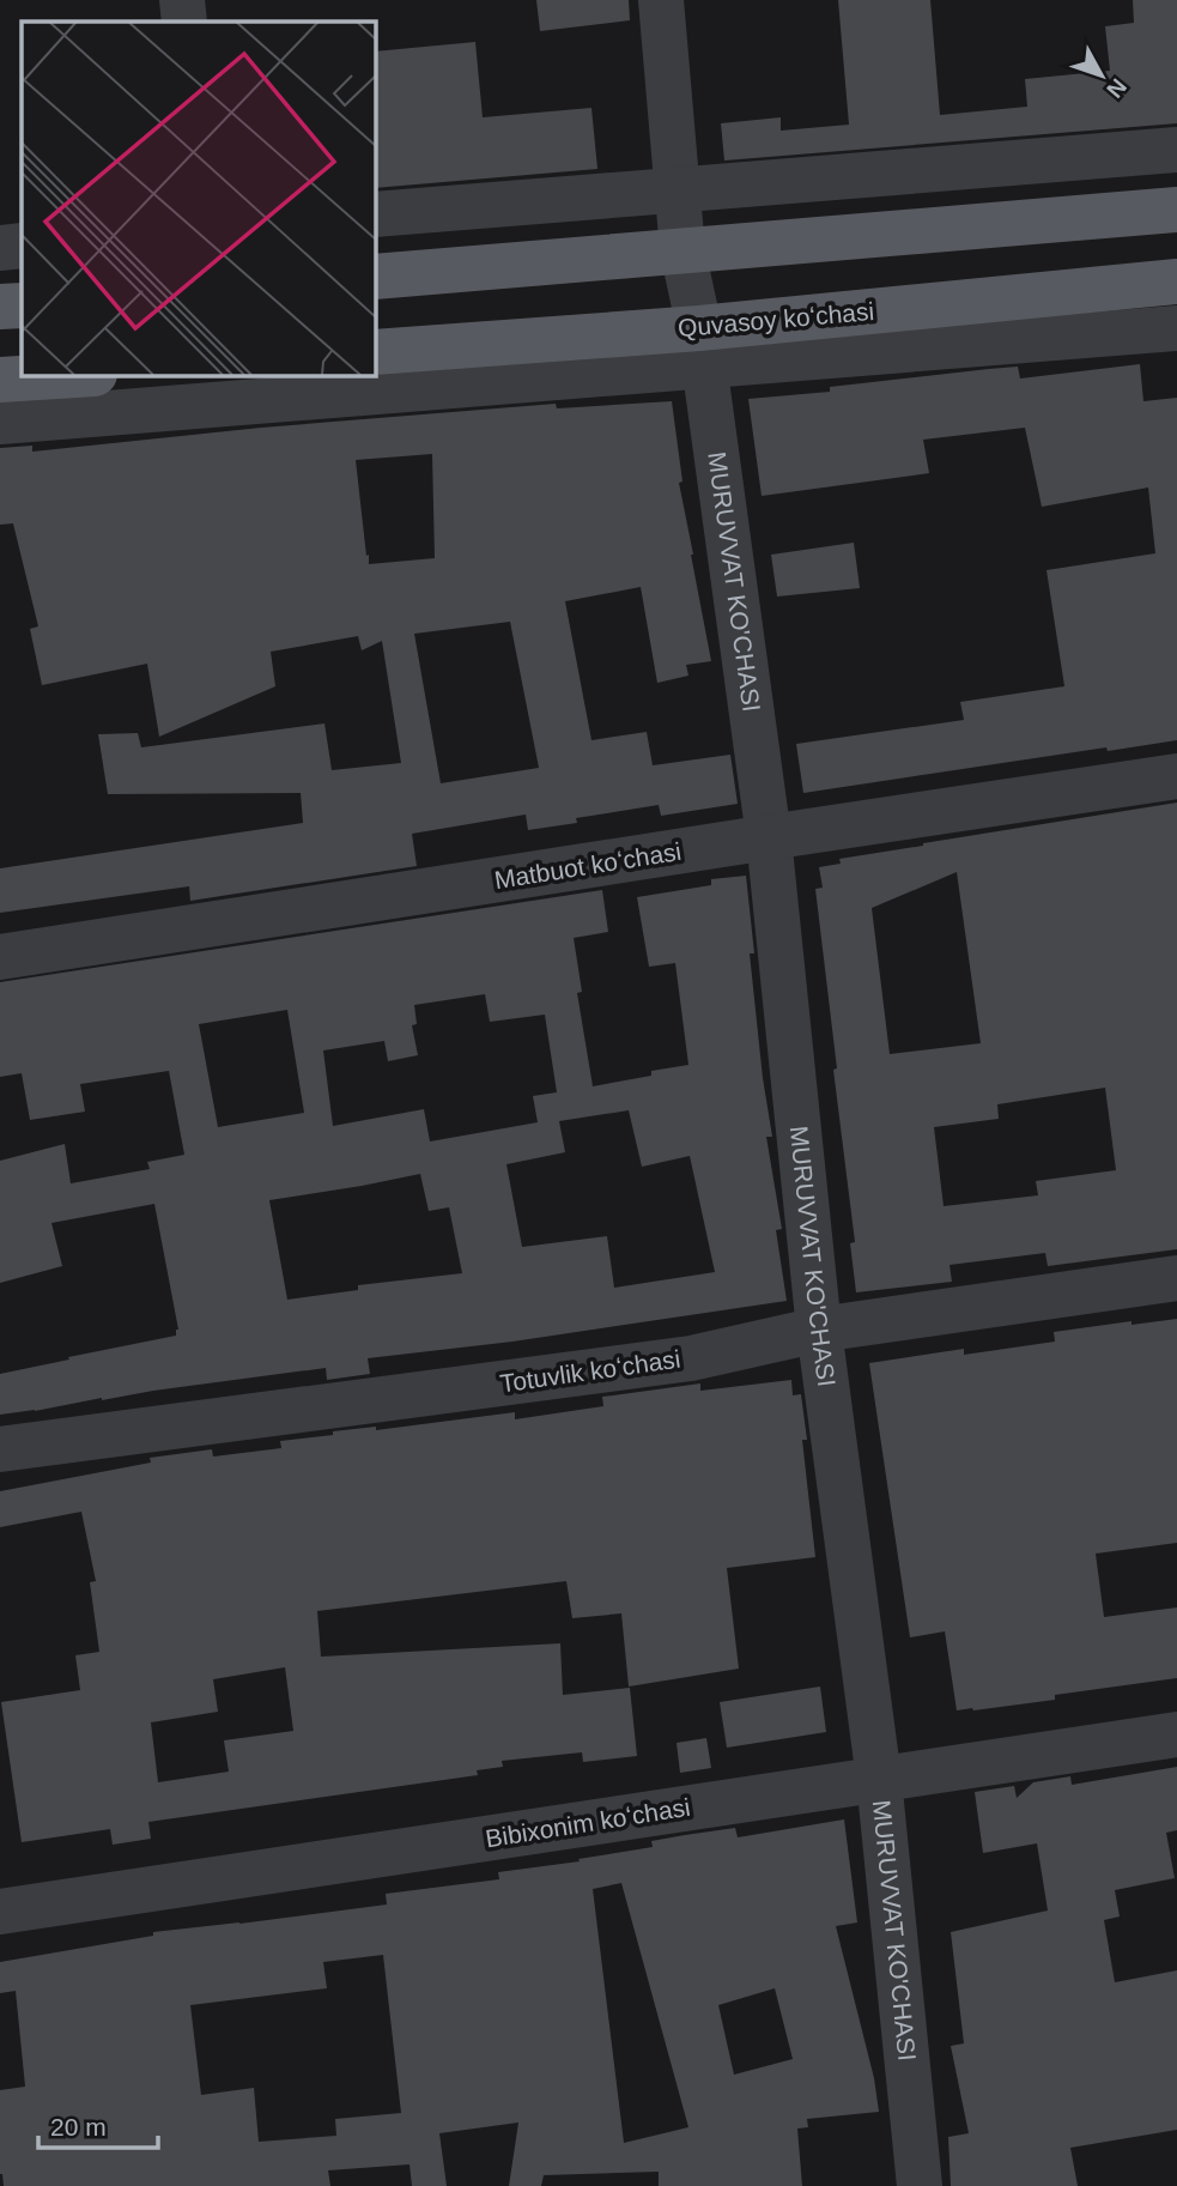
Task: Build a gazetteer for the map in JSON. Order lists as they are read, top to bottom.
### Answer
{
  "streets": {
    "main road": ["Quvasoy koʻchasi"],
    "street": [
      "MURUVVAT KO'CHASI",
      "Matbuot koʻchasi",
      "Totuvlik koʻchasi",
      "Bibixonim koʻchasi"
    ]
  },
  "crossings": [
    ["Quvasoy koʻchasi", "MURUVVAT KO'CHASI"],
    ["MURUVVAT KO'CHASI", "Matbuot koʻchasi"],
    ["MURUVVAT KO'CHASI", "Totuvlik koʻchasi"],
    ["MURUVVAT KO'CHASI", "Bibixonim koʻchasi"]
  ],
  "scale_bar": "20 m",
  "north": "bottom right"
}
